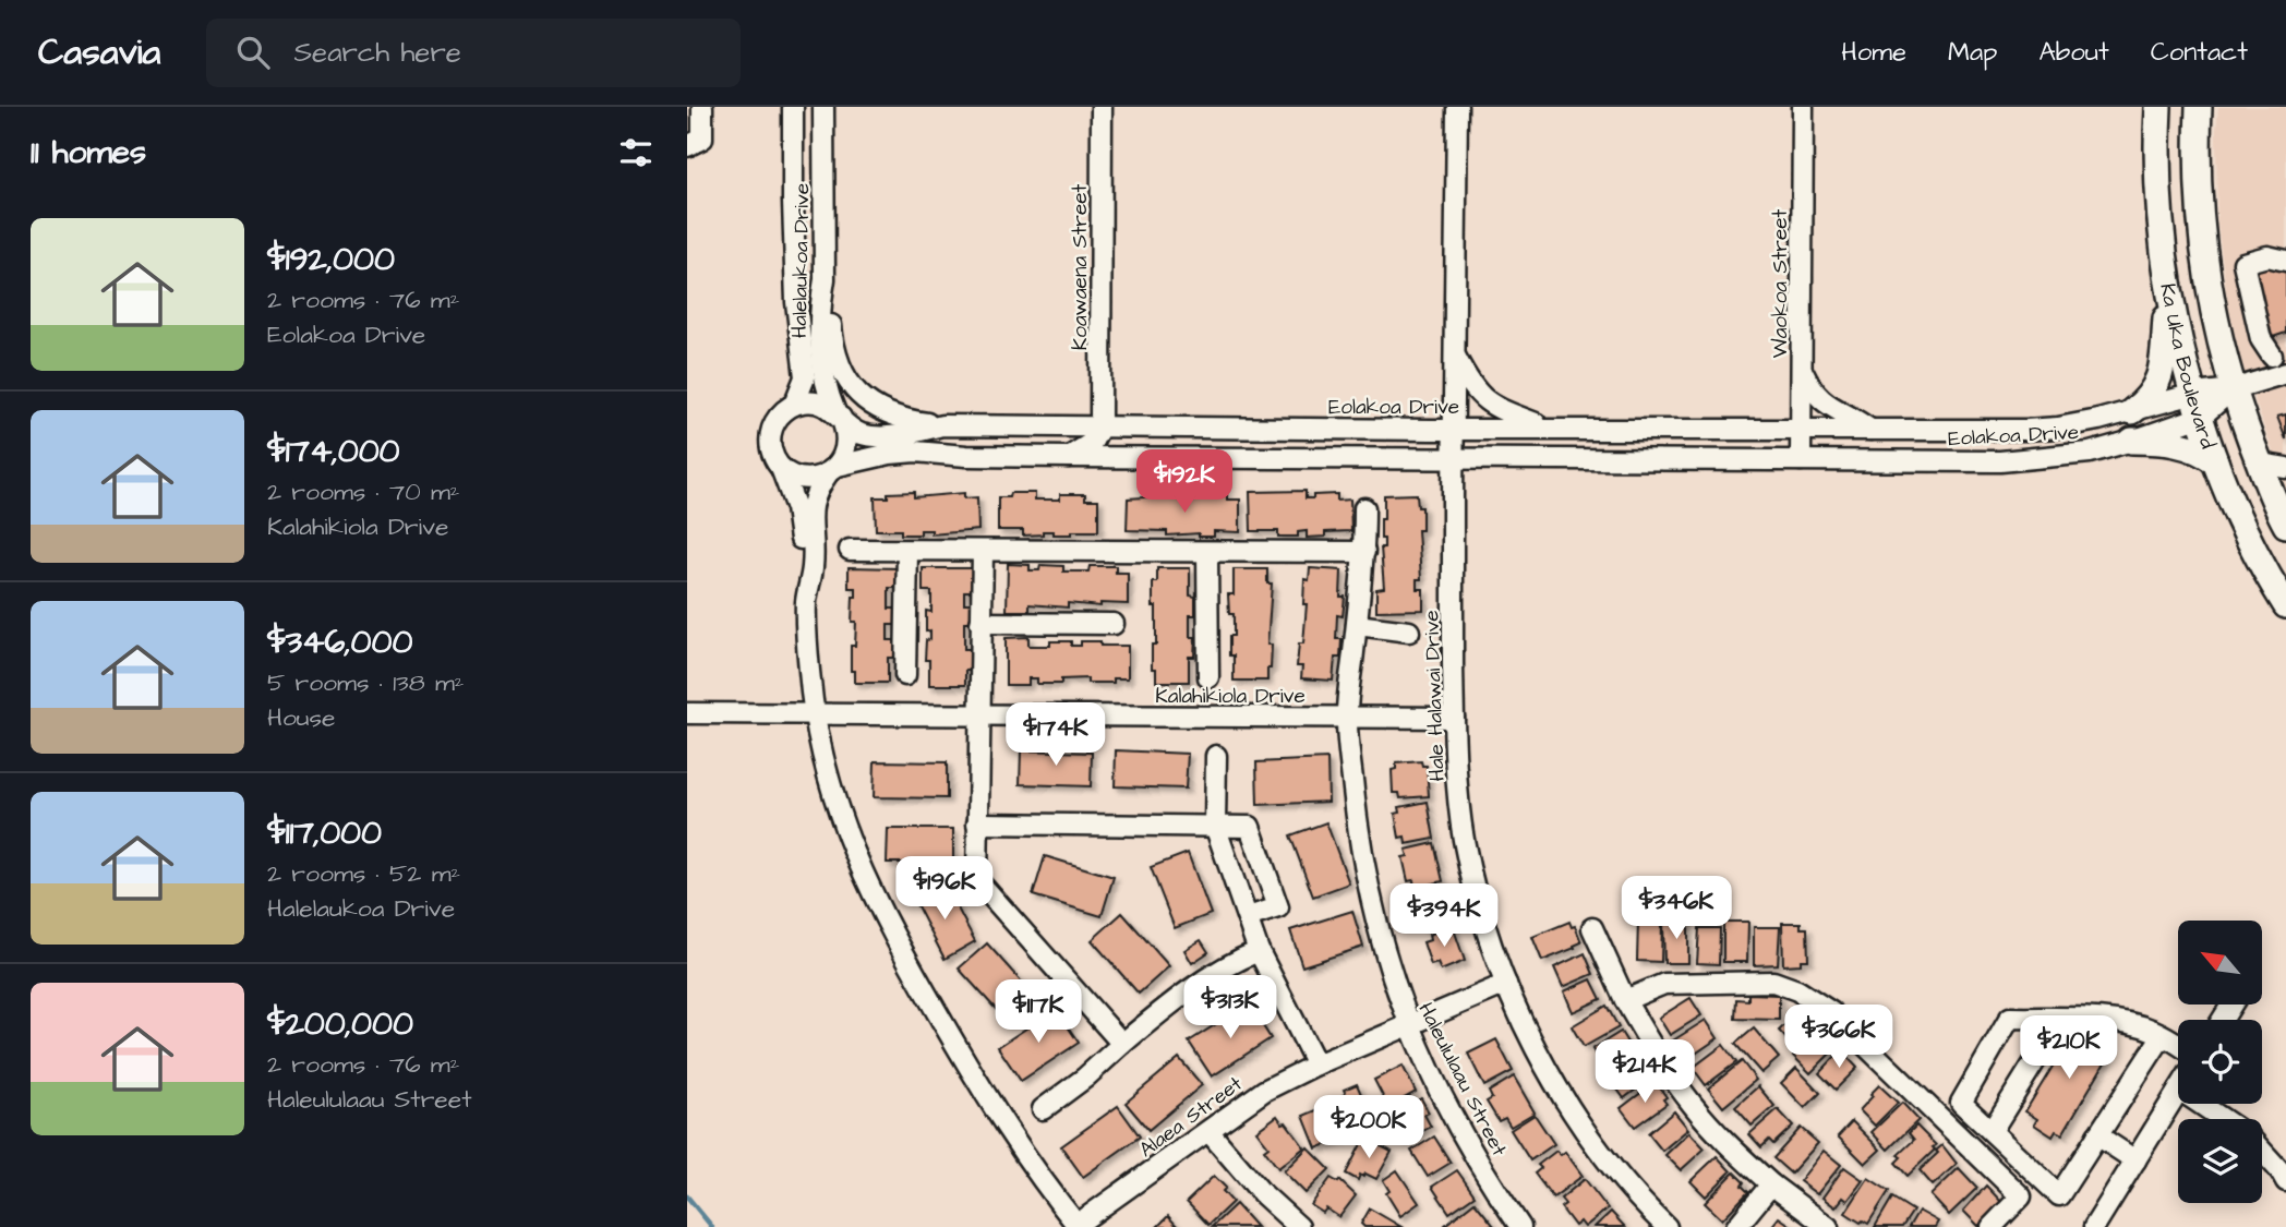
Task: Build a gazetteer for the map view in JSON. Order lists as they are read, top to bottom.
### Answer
{
  "streets": {
    "main road": ["Ka Uka Boulevard"],
    "street": [
      "Halelaukoa Drive",
      "Koawaena Street",
      "Waokoa Street",
      "Eolakoa Drive",
      "Kalahikiola Drive",
      "Hale Halawai Drive",
      "Haleululaau Street",
      "Alaea Street"
    ]
  },
  "crossings": [
    ["Halelaukoa Drive", "Eolakoa Drive"],
    ["Koawaena Street", "Eolakoa Drive"],
    ["Waokoa Street", "Eolakoa Drive"],
    ["Ka Uka Boulevard", "Eolakoa Drive"],
    ["Eolakoa Drive", "Hale Halawai Drive"],
    ["Kalahikiola Drive", "Hale Halawai Drive"],
    ["Kalahikiola Drive", "Haleululaau Street"],
    ["Hale Halawai Drive", "Alaea Street"],
    ["Haleululaau Street", "Alaea Street"]
  ],
  "north": "top left",
  "page": {
    "header": "Casavia",
    "search": "Search here",
    "nav": [
      "Home",
      "Map",
      "About",
      "Contact"
    ],
    "heading": "11 homes",
    "list": [
      {
        "name": "$192,000",
        "note": "2 rooms · 76 m² · Eolakoa Drive"
      },
      {
        "name": "$174,000",
        "note": "2 rooms · 70 m² · Kalahikiola Drive"
      },
      {
        "name": "$346,000",
        "note": "5 rooms · 138 m² · House"
      },
      {
        "name": "$117,000",
        "note": "2 rooms · 52 m² · Halelaukoa Drive"
      },
      {
        "name": "$200,000",
        "note": "2 rooms · 76 m² · Haleululaau Street"
      }
    ],
    "price": [
      "$192K",
      "$174K",
      "$196K",
      "$346K",
      "$394K",
      "$313K",
      "$117K",
      "$366K",
      "$210K",
      "$214K",
      "$200K"
    ]
  }
}
